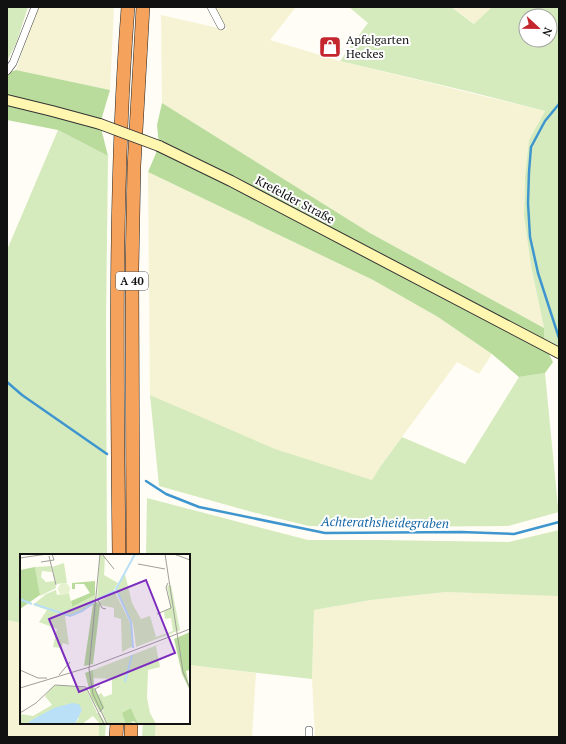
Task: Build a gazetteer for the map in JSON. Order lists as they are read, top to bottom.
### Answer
{
  "streets": {
    "highway": ["A 40"],
    "main road": ["Krefelder Straße"]
  },
  "water": ["Achterathsheidegraben"],
  "places": {
    "shop": ["Apfelgarten Heckes"]
  },
  "north": "right"
}
